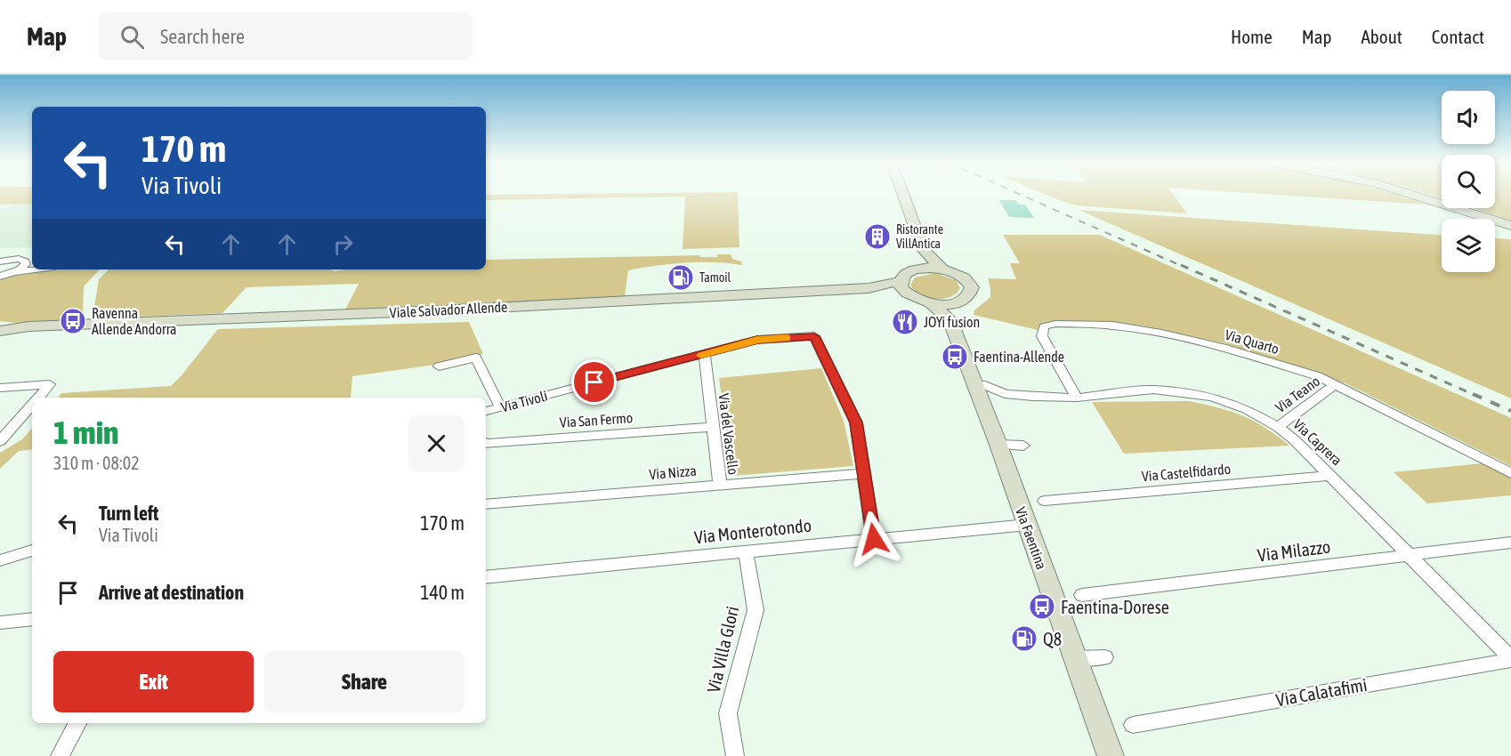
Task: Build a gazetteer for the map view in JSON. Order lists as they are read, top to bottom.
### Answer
{
  "streets": {
    "main road": ["Viale Salvador Allende", "Via Faentina"],
    "street": [
      "Via Quarto",
      "Via Teano",
      "Via Tivoli",
      "Via San Fermo",
      "Via del Vascello",
      "Via Caprera",
      "Via Nizza",
      "Via Castelfidardo",
      "Via Monterotondo",
      "Via Milazzo",
      "Via Villa Glori",
      "Via Calatafimi"
    ]
  },
  "crossings": [
    ["Viale Salvador Allende", "Via Faentina"],
    ["Via Quarto", "Via Teano"],
    ["Via Quarto", "Via Caprera"],
    ["Via Teano", "Via Caprera"],
    ["Via Tivoli", "Via del Vascello"],
    ["Via Tivoli", "Via Nizza"],
    ["Via San Fermo", "Via del Vascello"],
    ["Via del Vascello", "Via Nizza"],
    ["Via Caprera", "Via Castelfidardo"],
    ["Via Caprera", "Via Faentina"],
    ["Via Caprera", "Via Milazzo"],
    ["Via Caprera", "Via Calatafimi"],
    ["Via Monterotondo", "Via Faentina"],
    ["Via Monterotondo", "Via Villa Glori"]
  ],
  "places": {
    "building": ["Ristorante VillAntica"],
    "fuel station": ["Tamoil", "Q8"],
    "bus stop": ["Ravenna Allende Andorra", "Faentina-Allende", "Faentina-Dorese"],
    "restaurant": ["JOYi fusion"]
  },
  "page": {
    "header": "Map",
    "search": "Search here",
    "nav": [
      "Home",
      "Map",
      "About",
      "Contact"
    ],
    "turn": ["170 m", "Via Tivoli"],
    "heading": ["1 min", "310 m · 08:02"],
    "list": [
      {
        "name": "Turn left",
        "note": "Via Tivoli",
        "value": "170 m"
      },
      {
        "name": "Arrive at destination",
        "value": "140 m"
      }
    ],
    "buttons": ["Exit", "Share"]
  }
}
